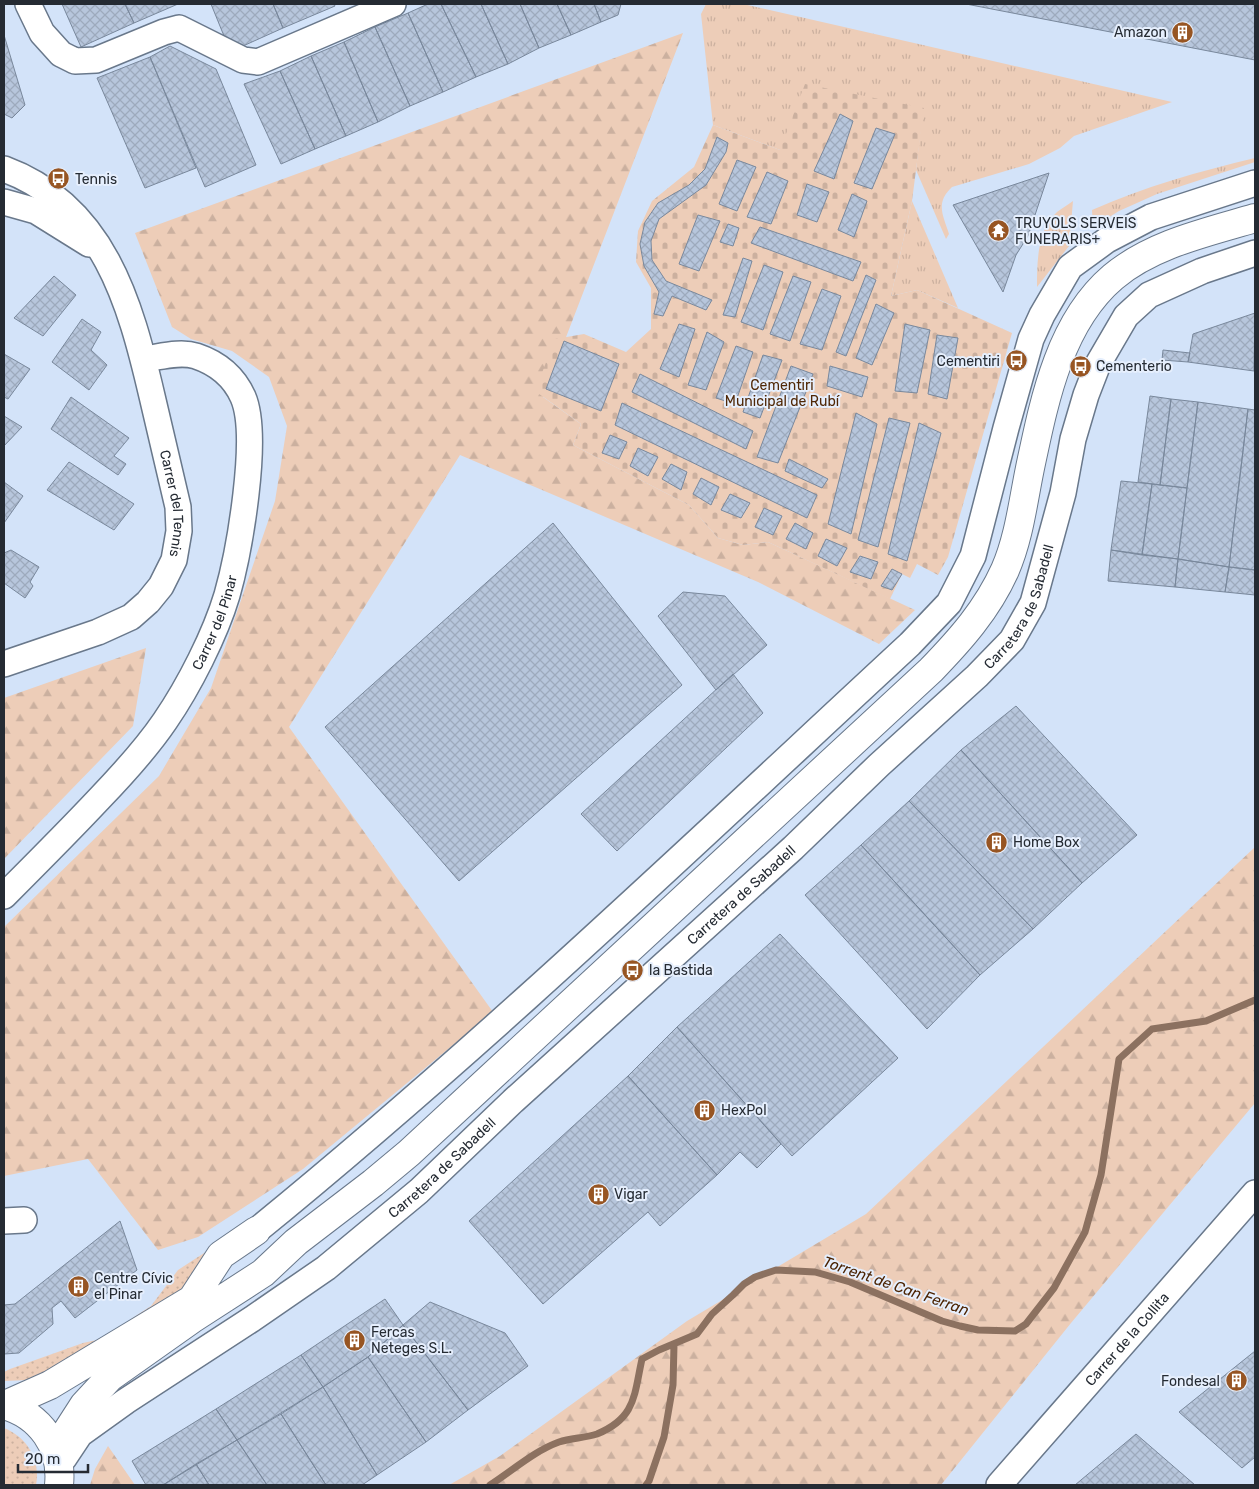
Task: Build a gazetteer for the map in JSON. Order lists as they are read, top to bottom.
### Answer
{
  "streets": {
    "street": [
      "Carrer del Tennis",
      "Carretera de Sabadell",
      "Carrer del Pinar",
      "Carrer de la Collita"
    ]
  },
  "crossings": [
    ["Carrer del Tennis", "Carrer del Pinar"]
  ],
  "water": ["Torrent de Can Ferran"],
  "parks": ["Cementiri Municipal de Rubí"],
  "places": {
    "building": [
      "Amazon",
      "Home Box",
      "HexPol",
      "Vigar",
      "Centre Cívic el Pinar",
      "Fercas Neteges S.L.",
      "Fondesal"
    ],
    "bus stop": [
      "Tennis",
      "Cementiri",
      "Cementerio",
      "la Bastida"
    ],
    "temple": ["TRUYOLS SERVEIS FUNERARIS+"]
  },
  "scale_bar": "20 m"
}
